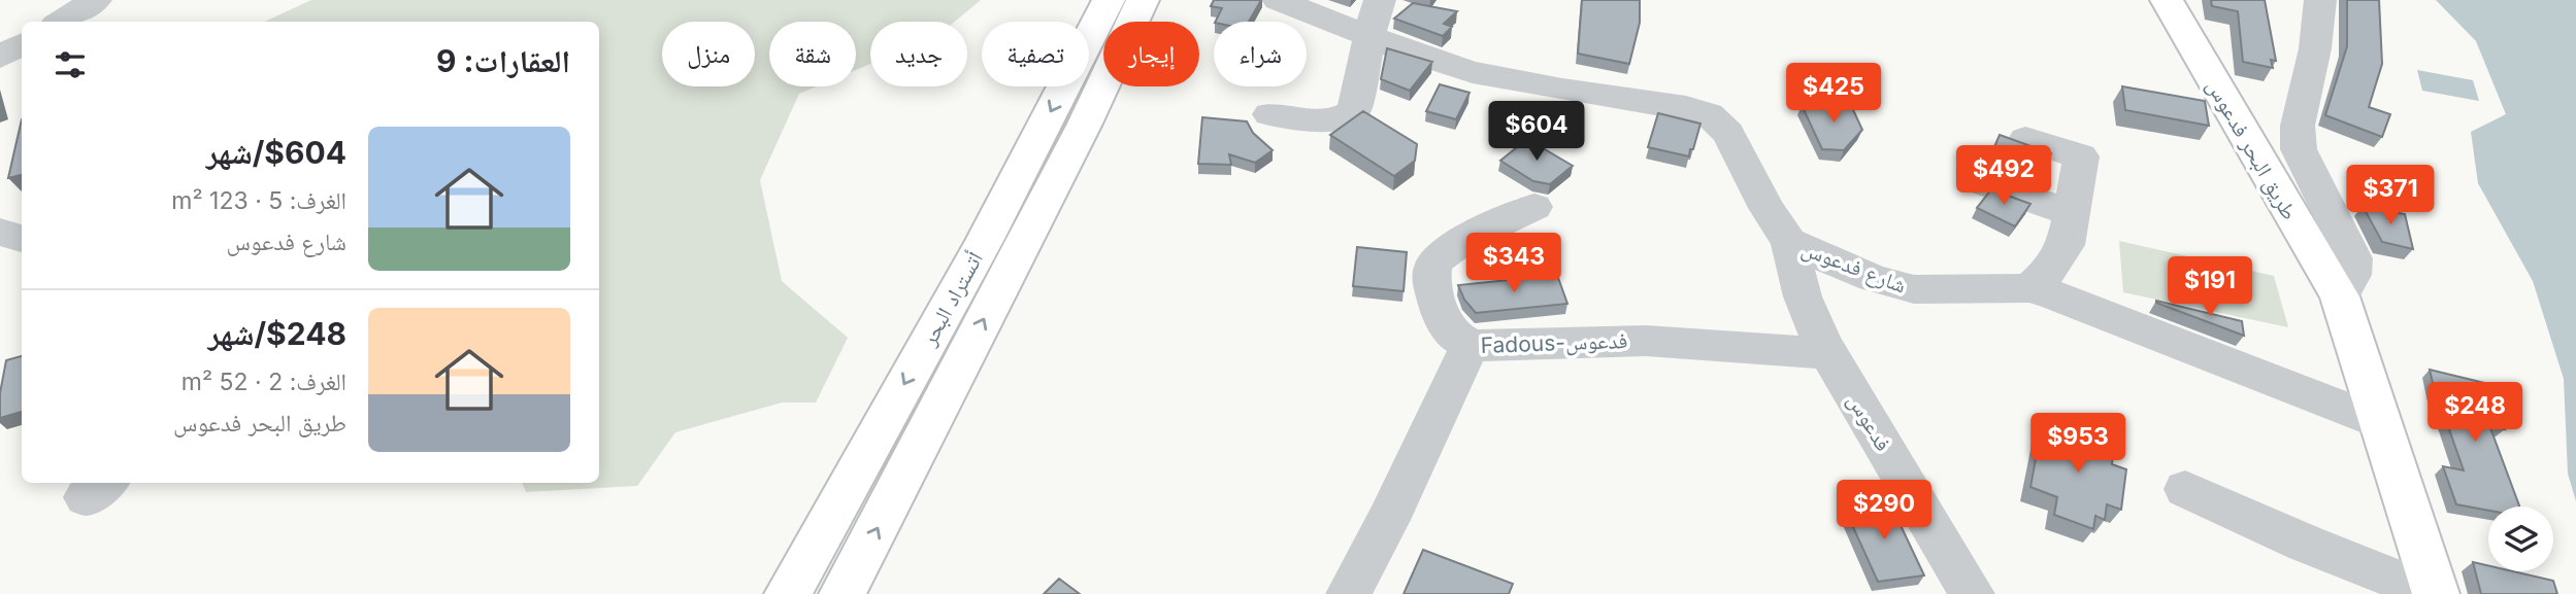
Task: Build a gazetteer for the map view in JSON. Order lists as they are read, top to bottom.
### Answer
{
  "streets": {
    "main road": ["طريق البحر فدعوس", "أتستراد البحر"],
    "street": ["شارع فدعوس", "Fadous-فدعوس", "فدعوس"]
  },
  "crossings": [
    ["طريق البحر فدعوس", "شارع فدعوس"],
    ["شارع فدعوس", "فدعوس"],
    ["Fadous-فدعوس", "فدعوس"]
  ],
  "page": {
    "chip": [
      "شراء",
      "إيجار",
      "تصفية",
      "جديد",
      "شقة",
      "منزل"
    ],
    "heading": "العقارات: 9",
    "price": [
      "$425",
      "$604",
      "$492",
      "$371",
      "$343",
      "$191",
      "$248",
      "$953",
      "$290"
    ],
    "list": [
      {
        "name": "$604/شهر",
        "note": "الغرف: 5 · 123 m² · شارع فدعوس"
      },
      {
        "name": "$248/شهر",
        "note": "الغرف: 2 · 52 m² · طريق البحر فدعوس"
      }
    ]
  }
}
